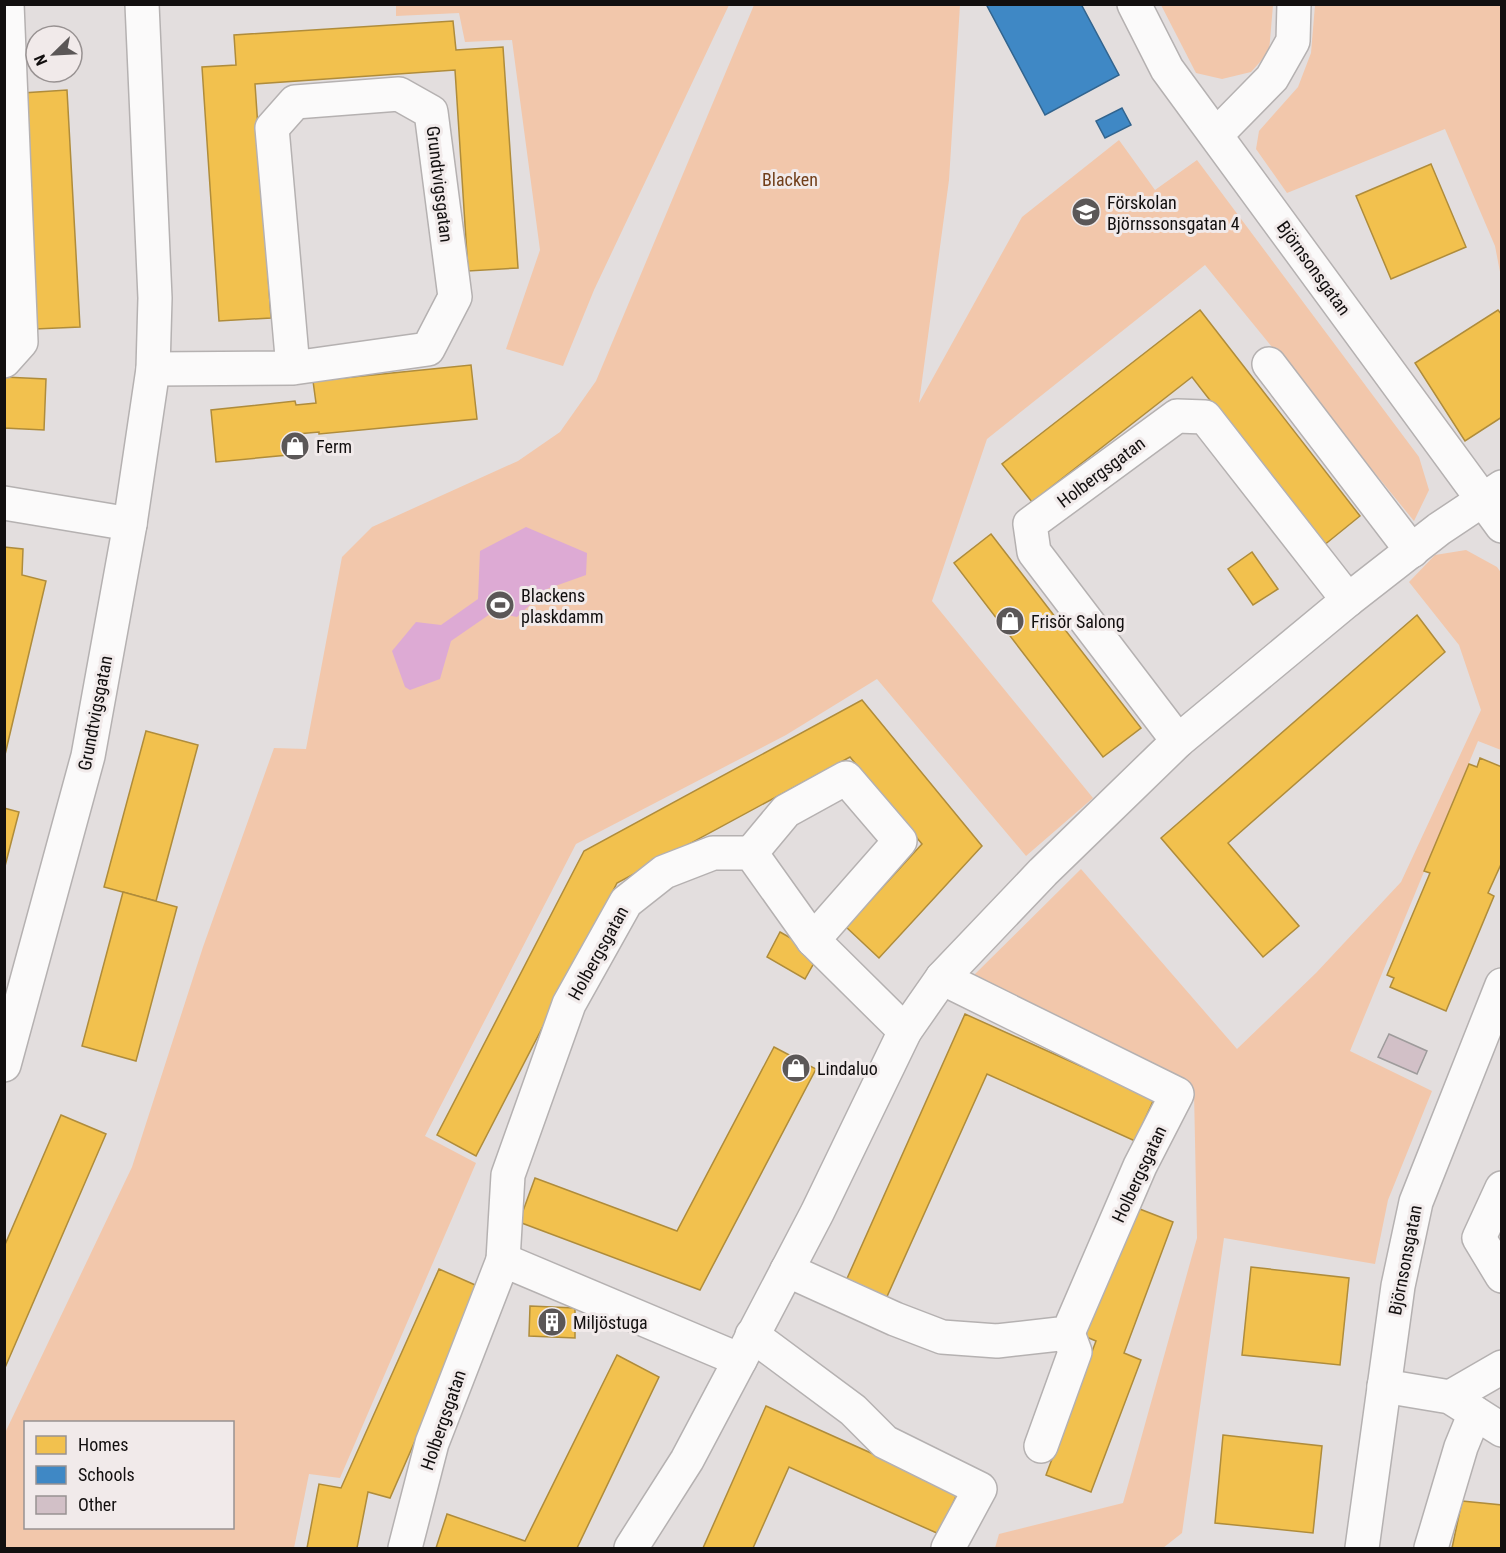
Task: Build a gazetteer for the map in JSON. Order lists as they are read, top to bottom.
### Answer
{
  "streets": {
    "street": ["Grundtvigsgatan", "Björnsonsgatan", "Holbergsgatan"]
  },
  "parks": ["Blacken"],
  "places": {
    "school or university": ["Förskolan Björnssonsgatan 4"],
    "shop": ["Ferm", "Frisör Salong", "Lindaluo"],
    "sports": ["Blackens plaskdamm"],
    "building": ["Miljöstuga"]
  },
  "legend": ["Homes", "Schools", "Other"],
  "north": "bottom left"
}
